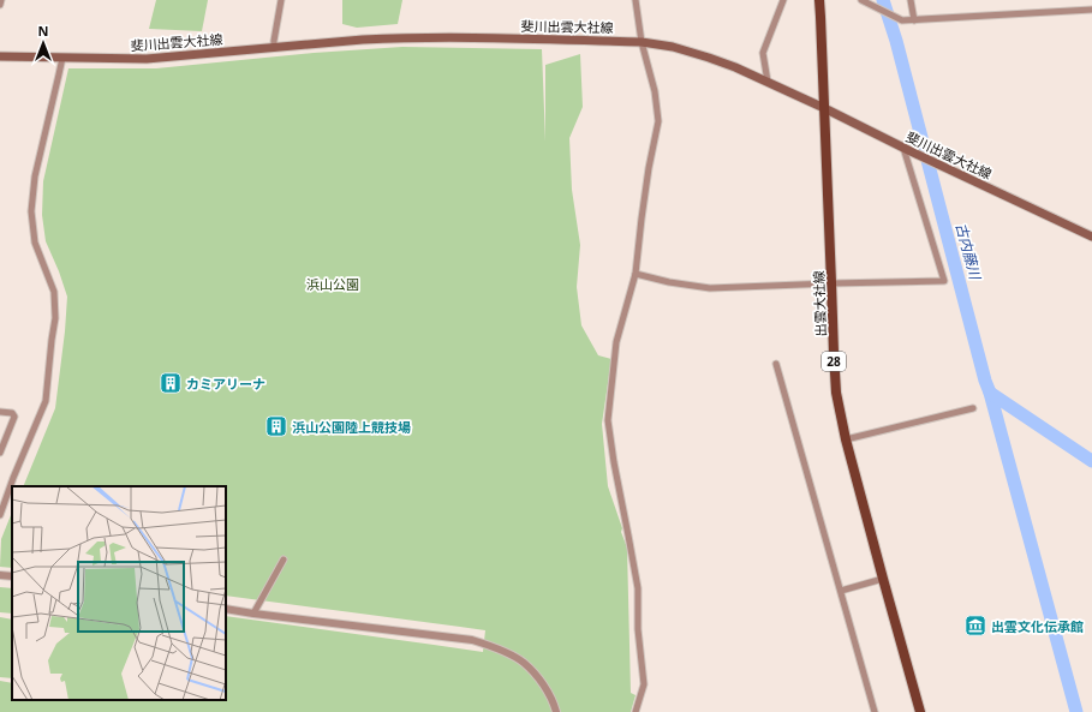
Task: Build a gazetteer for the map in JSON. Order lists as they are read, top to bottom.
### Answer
{
  "streets": {
    "main road": ["斐川出雲大社線", "出雲大社線", "28"]
  },
  "crossings": [
    ["斐川出雲大社線", "出雲大社線"]
  ],
  "water": ["古内藤川"],
  "parks": ["浜山公園"],
  "places": {
    "building": ["カミアリーナ", "浜山公園陸上競技場"],
    "museum": ["出雲文化伝承館"]
  },
  "north": "top"
}
